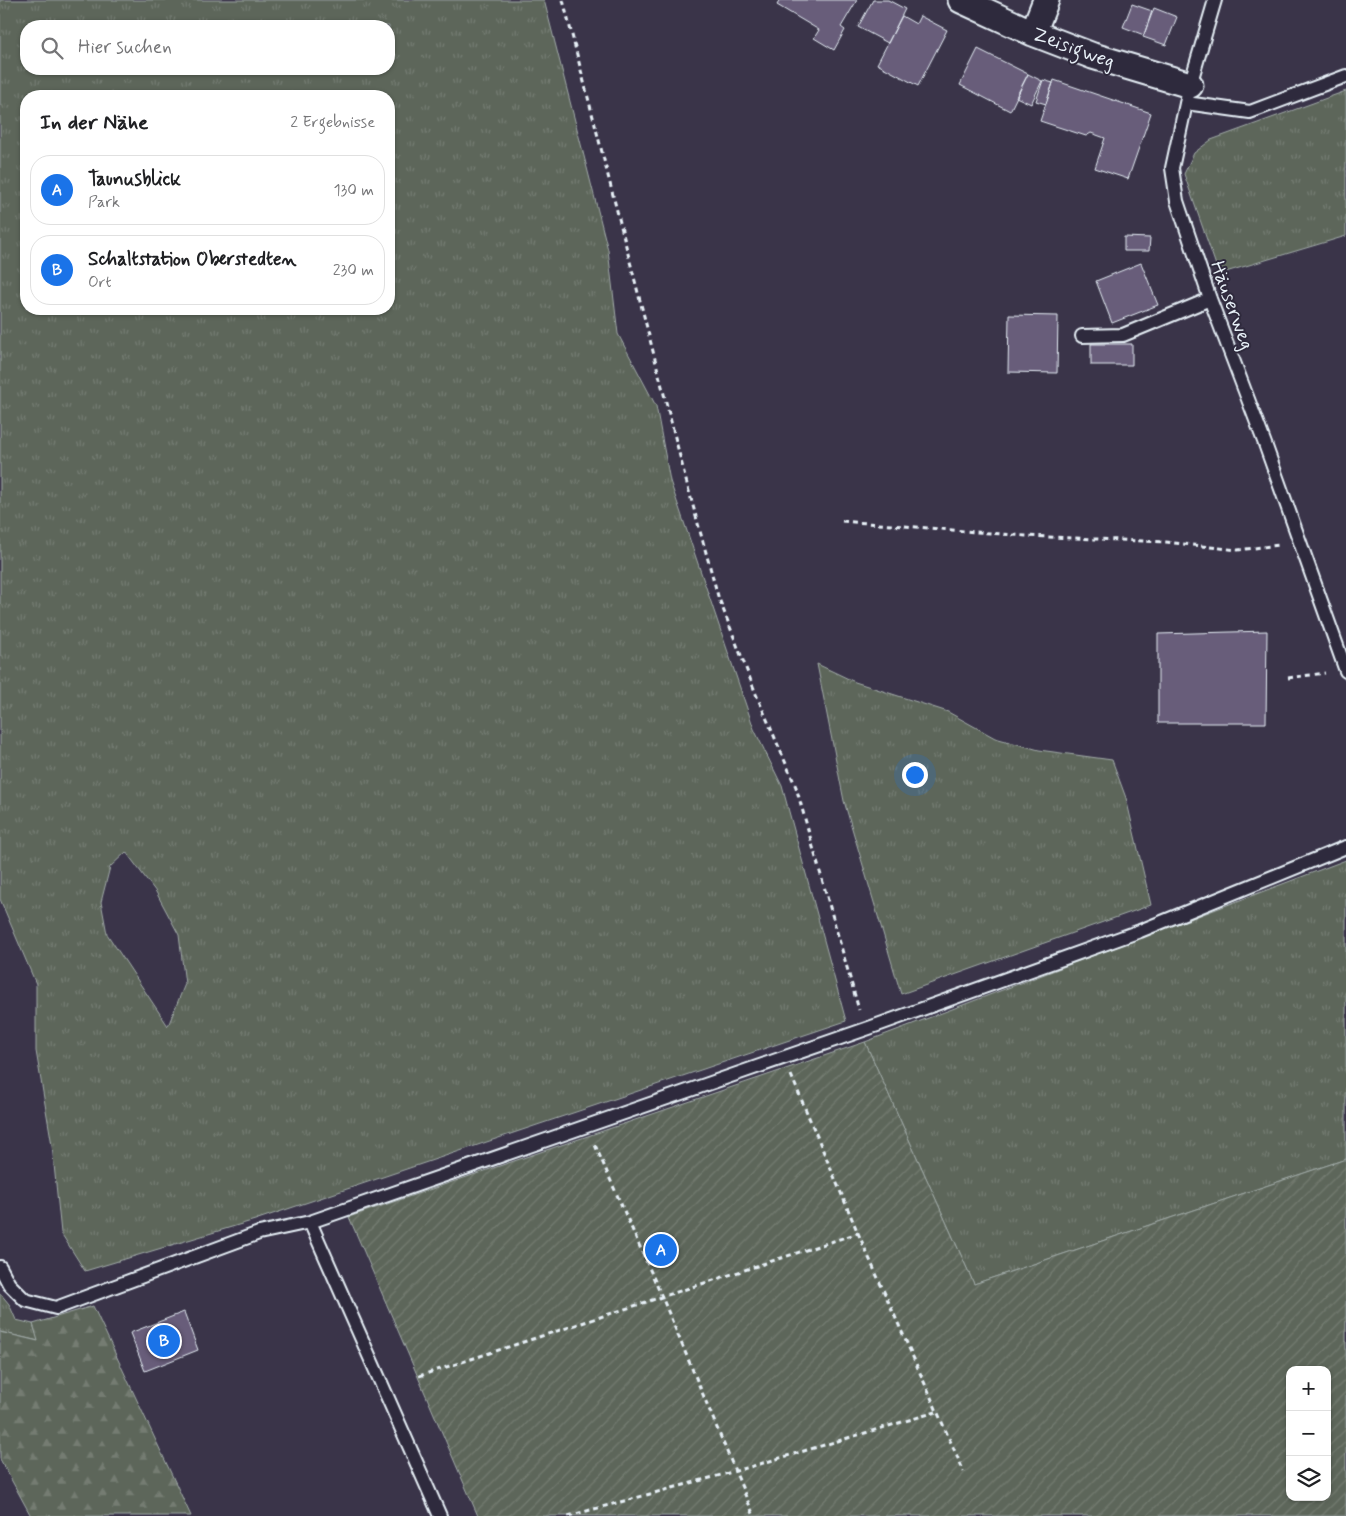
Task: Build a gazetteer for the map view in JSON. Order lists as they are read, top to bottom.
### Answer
{
  "streets": {
    "street": ["Zeisigweg"],
    "lane": ["Häuserweg"]
  },
  "crossings": [
    ["Zeisigweg", "Häuserweg"]
  ],
  "page": {
    "search": "Hier suchen",
    "heading": ["In der Nähe", "2 Ergebnisse"],
    "list": [
      {
        "mark": "A",
        "name": "Taunusblick",
        "note": "Park",
        "value": "130 m"
      },
      {
        "mark": "B",
        "name": "Schaltstation Oberstedten",
        "note": "Ort",
        "value": "230 m"
      }
    ],
    "pins": ["A", "B"],
    "map_buttons": ["+", "−"]
  }
}
